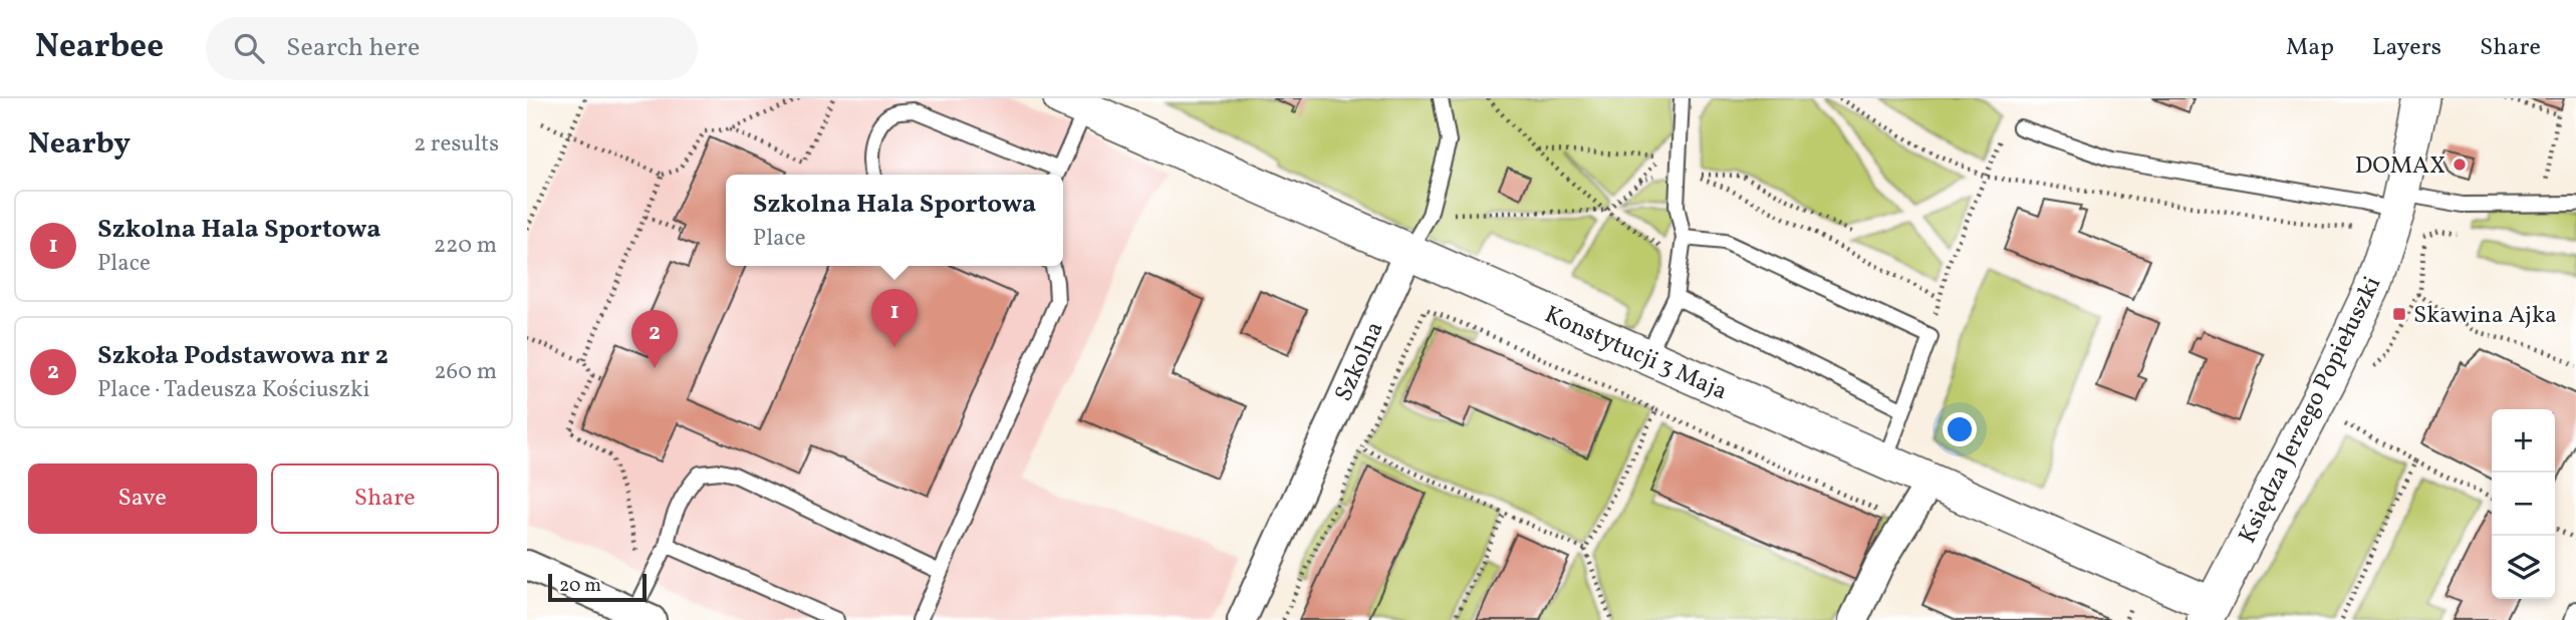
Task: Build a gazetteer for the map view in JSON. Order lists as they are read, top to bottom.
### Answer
{
  "streets": {
    "street": ["Konstytucji 3 Maja", "Szkolna", "Księdza Jerzego Popiełuszki"]
  },
  "crossings": [
    ["Konstytucji 3 Maja", "Szkolna"],
    ["Konstytucji 3 Maja", "Księdza Jerzego Popiełuszki"]
  ],
  "places": {
    "other": ["DOMAX"],
    "transit": ["Skawina Ajka"]
  },
  "scale_bar": "20 m",
  "page": {
    "header": "Nearbee",
    "search": "Search here",
    "nav": ["Map", "Layers", "Share"],
    "heading": ["Nearby", "2 results"],
    "popup": ["Szkolna Hala Sportowa", "Place"],
    "list": [
      {
        "mark": "1",
        "name": "Szkolna Hala Sportowa",
        "note": "Place",
        "value": "220 m"
      },
      {
        "mark": "2",
        "name": "Szkoła Podstawowa nr 2",
        "note": "Place · Tadeusza Kościuszki",
        "value": "260 m"
      }
    ],
    "pins": ["1", "2"],
    "map_buttons": ["+", "−"],
    "buttons": ["Save", "Share"],
    "scale": "20 m"
  }
}
